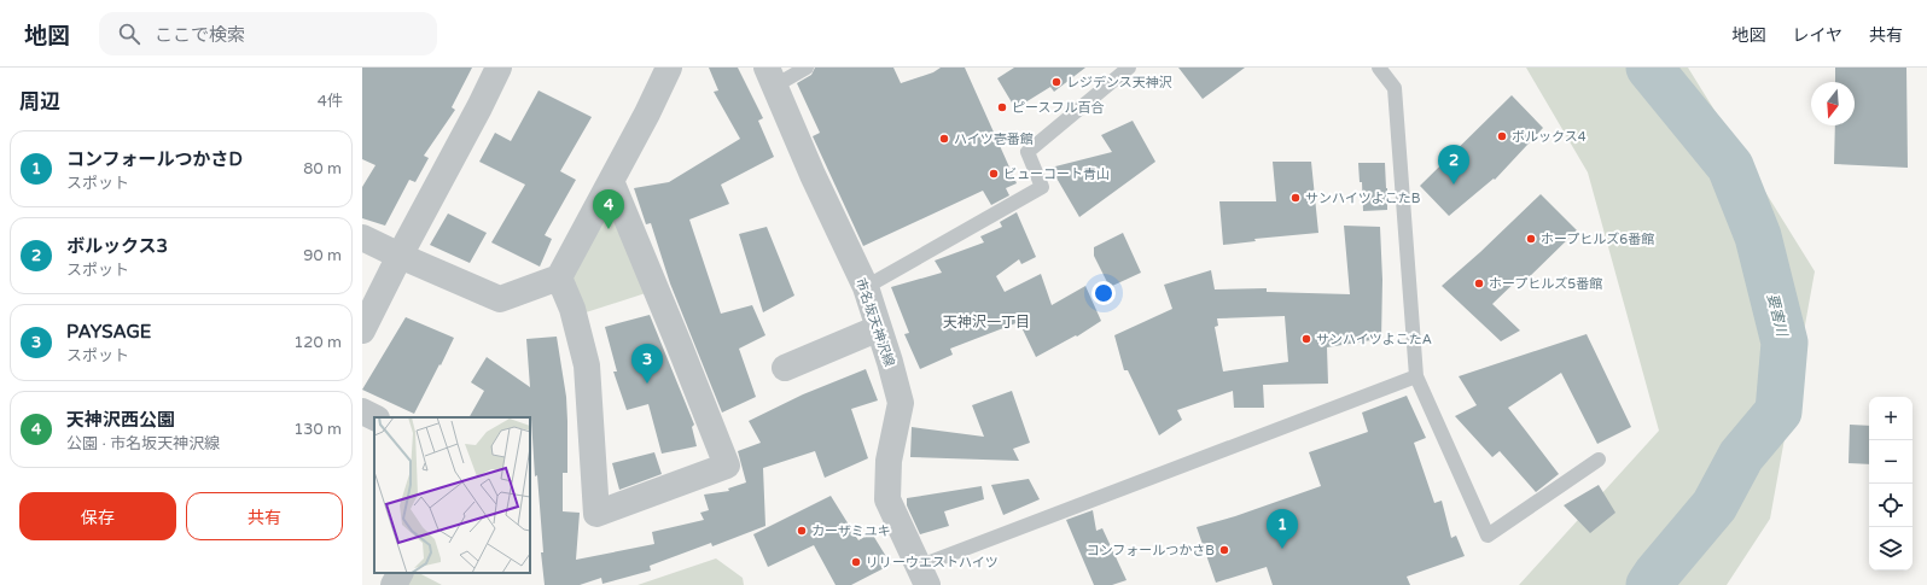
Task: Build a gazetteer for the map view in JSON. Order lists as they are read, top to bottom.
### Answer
{
  "streets": {
    "street": ["市名坂天神沢線"]
  },
  "districts": ["天神沢一丁目"],
  "water": ["要害川"],
  "places": [
    "レジデンス天神沢",
    "ピースフル百合",
    "ボルックス4",
    "ハイツ壱番館",
    "ビューコート青山",
    "サンハイツよこたB",
    "ホープヒルズ6番館",
    "ホープヒルズ5番館",
    "サンハイツよこたA",
    "カーザミユキ",
    "コンフォールつかさB",
    "リリーウエストハイツ"
  ],
  "north": "bottom",
  "page": {
    "header": "地図",
    "search": "ここで検索",
    "nav": ["地図", "レイヤ", "共有"],
    "heading": ["周辺", "4件"],
    "list": [
      {
        "mark": "1",
        "name": "コンフォールつかさD",
        "note": "スポット",
        "value": "80 m"
      },
      {
        "mark": "2",
        "name": "ボルックス3",
        "note": "スポット",
        "value": "90 m"
      },
      {
        "mark": "3",
        "name": "PAYSAGE",
        "note": "スポット",
        "value": "120 m"
      },
      {
        "mark": "4",
        "name": "天神沢西公園",
        "note": "公園 · 市名坂天神沢線",
        "value": "130 m"
      }
    ],
    "pins": [
      "2",
      "4",
      "3",
      "1"
    ],
    "map_buttons": ["+", "−"],
    "buttons": ["保存", "共有"]
  }
}
